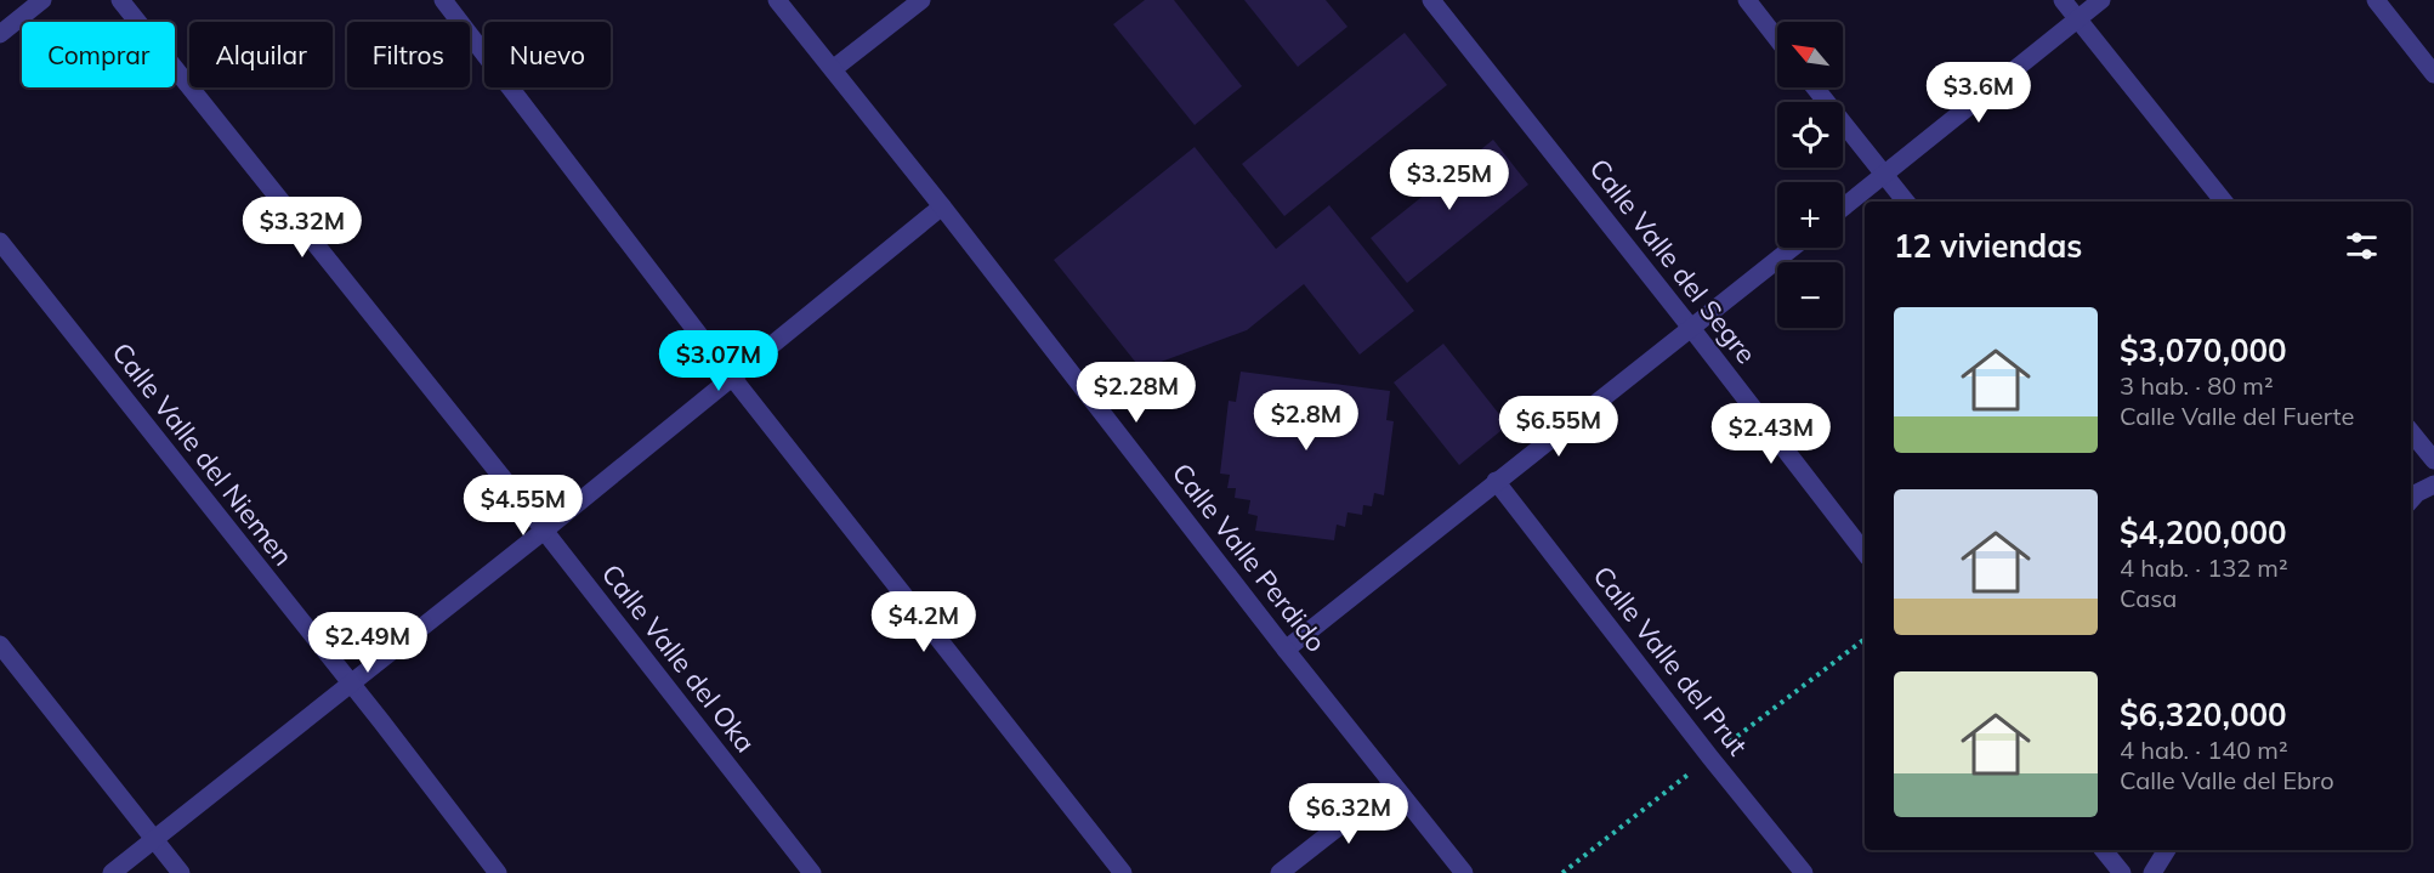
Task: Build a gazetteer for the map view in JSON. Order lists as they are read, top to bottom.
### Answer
{
  "streets": {
    "street": [
      "Calle Valle del Segre",
      "Calle Valle del Niemen",
      "Calle Valle Perdido",
      "Calle Valle del Oka",
      "Calle Valle del Prut"
    ]
  },
  "north": "top left",
  "page": {
    "map_buttons": ["+", "−"],
    "chip": [
      "Comprar",
      "Alquilar",
      "Filtros",
      "Nuevo"
    ],
    "price": [
      "$3.6M",
      "$3.25M",
      "$3.32M",
      "$3.07M",
      "$2.28M",
      "$2.8M",
      "$6.55M",
      "$2.43M",
      "$4.55M",
      "$4.2M",
      "$2.49M",
      "$6.32M"
    ],
    "heading": "12 viviendas",
    "list": [
      {
        "name": "$3,070,000",
        "note": "3 hab. · 80 m² · Calle Valle del Fuerte"
      },
      {
        "name": "$4,200,000",
        "note": "4 hab. · 132 m² · Casa"
      },
      {
        "name": "$6,320,000",
        "note": "4 hab. · 140 m² · Calle Valle del Ebro"
      }
    ]
  }
}
